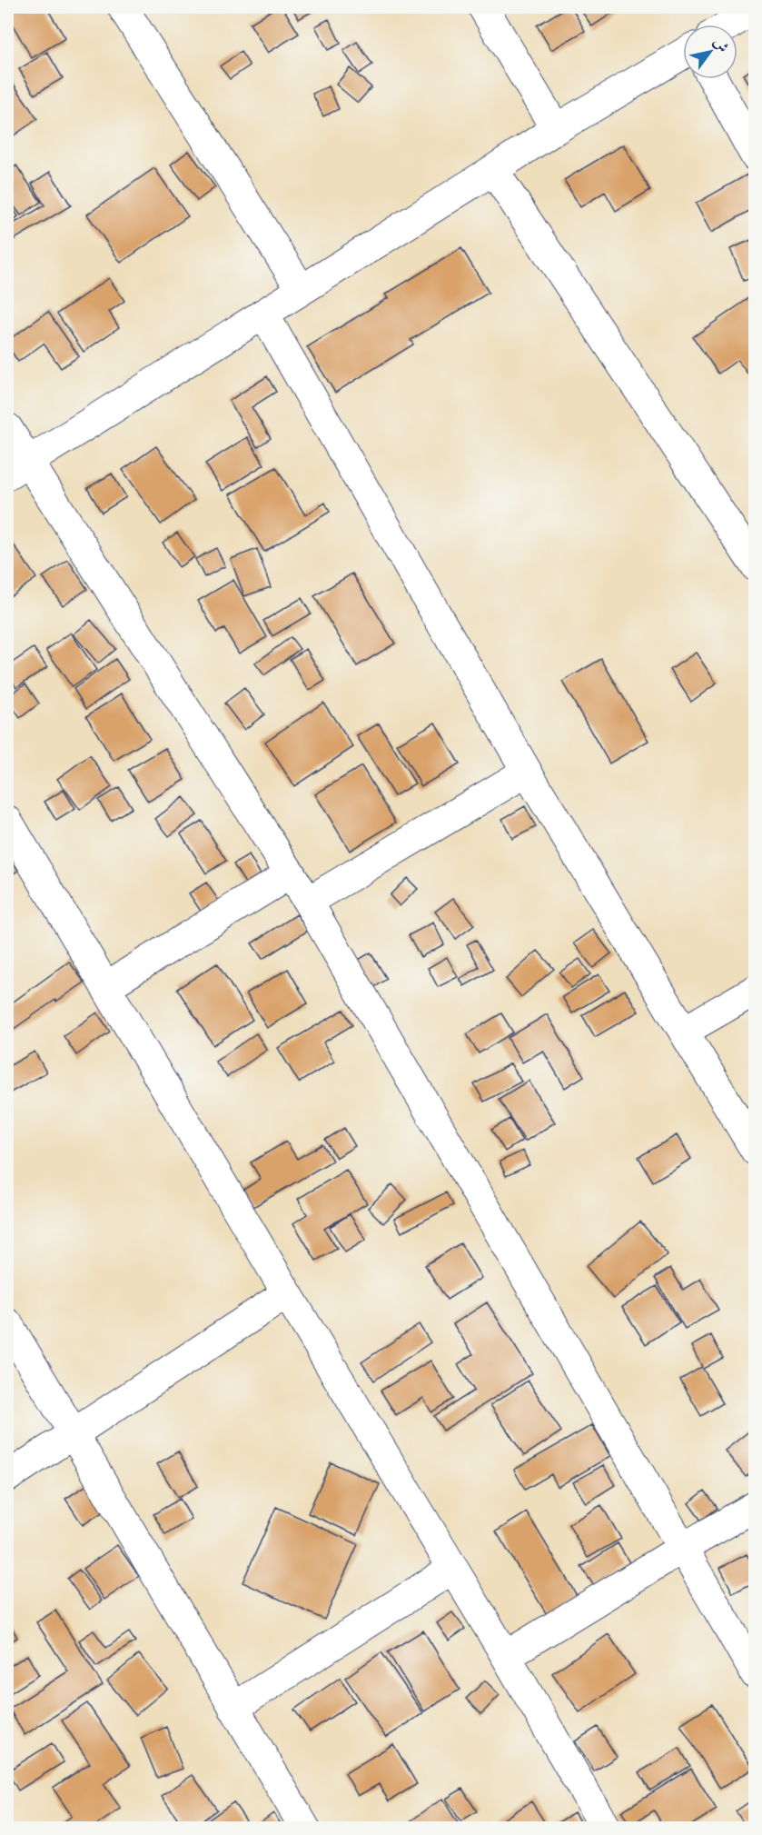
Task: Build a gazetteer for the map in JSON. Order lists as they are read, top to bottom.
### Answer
{
  "north": "top right"
}
